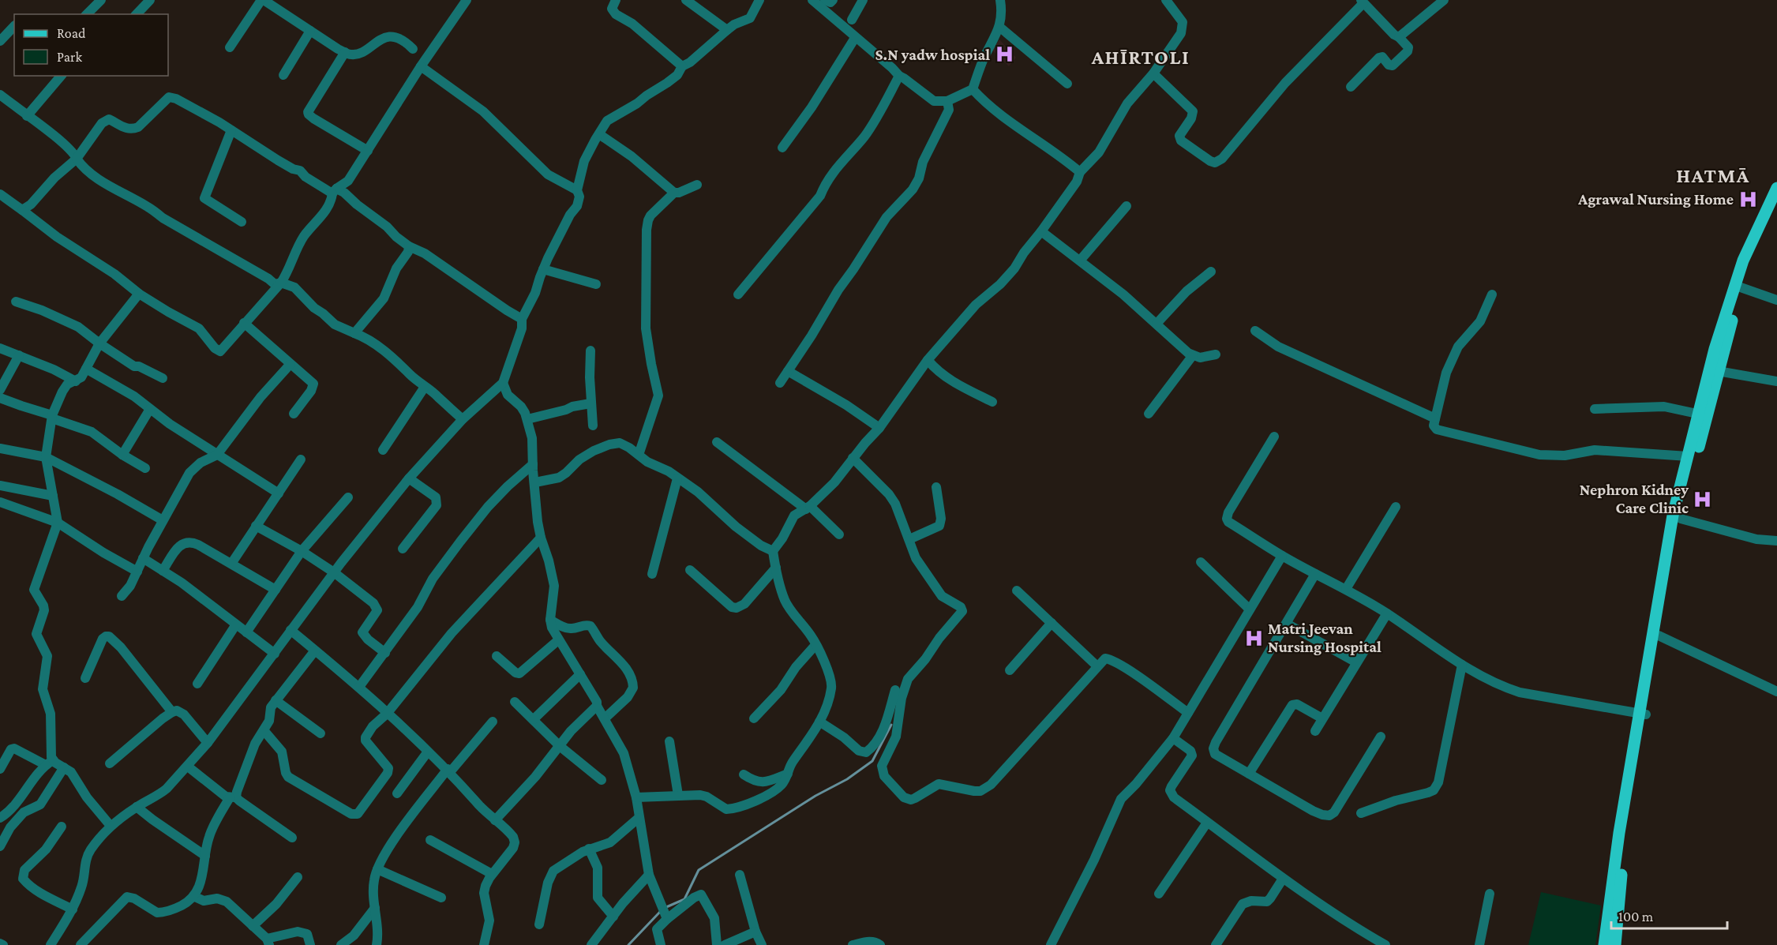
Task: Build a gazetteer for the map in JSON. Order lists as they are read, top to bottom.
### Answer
{
  "districts": ["AHĪRTOLI", "HATMĀ"],
  "places": {
    "hospital": [
      "S.N yadw hospial",
      "Agrawal Nursing Home",
      "Nephron Kidney Care Clinic",
      "Matri Jeevan Nursing Hospital"
    ]
  },
  "legend": ["Road", "Park"],
  "scale_bar": "100 m"
}
